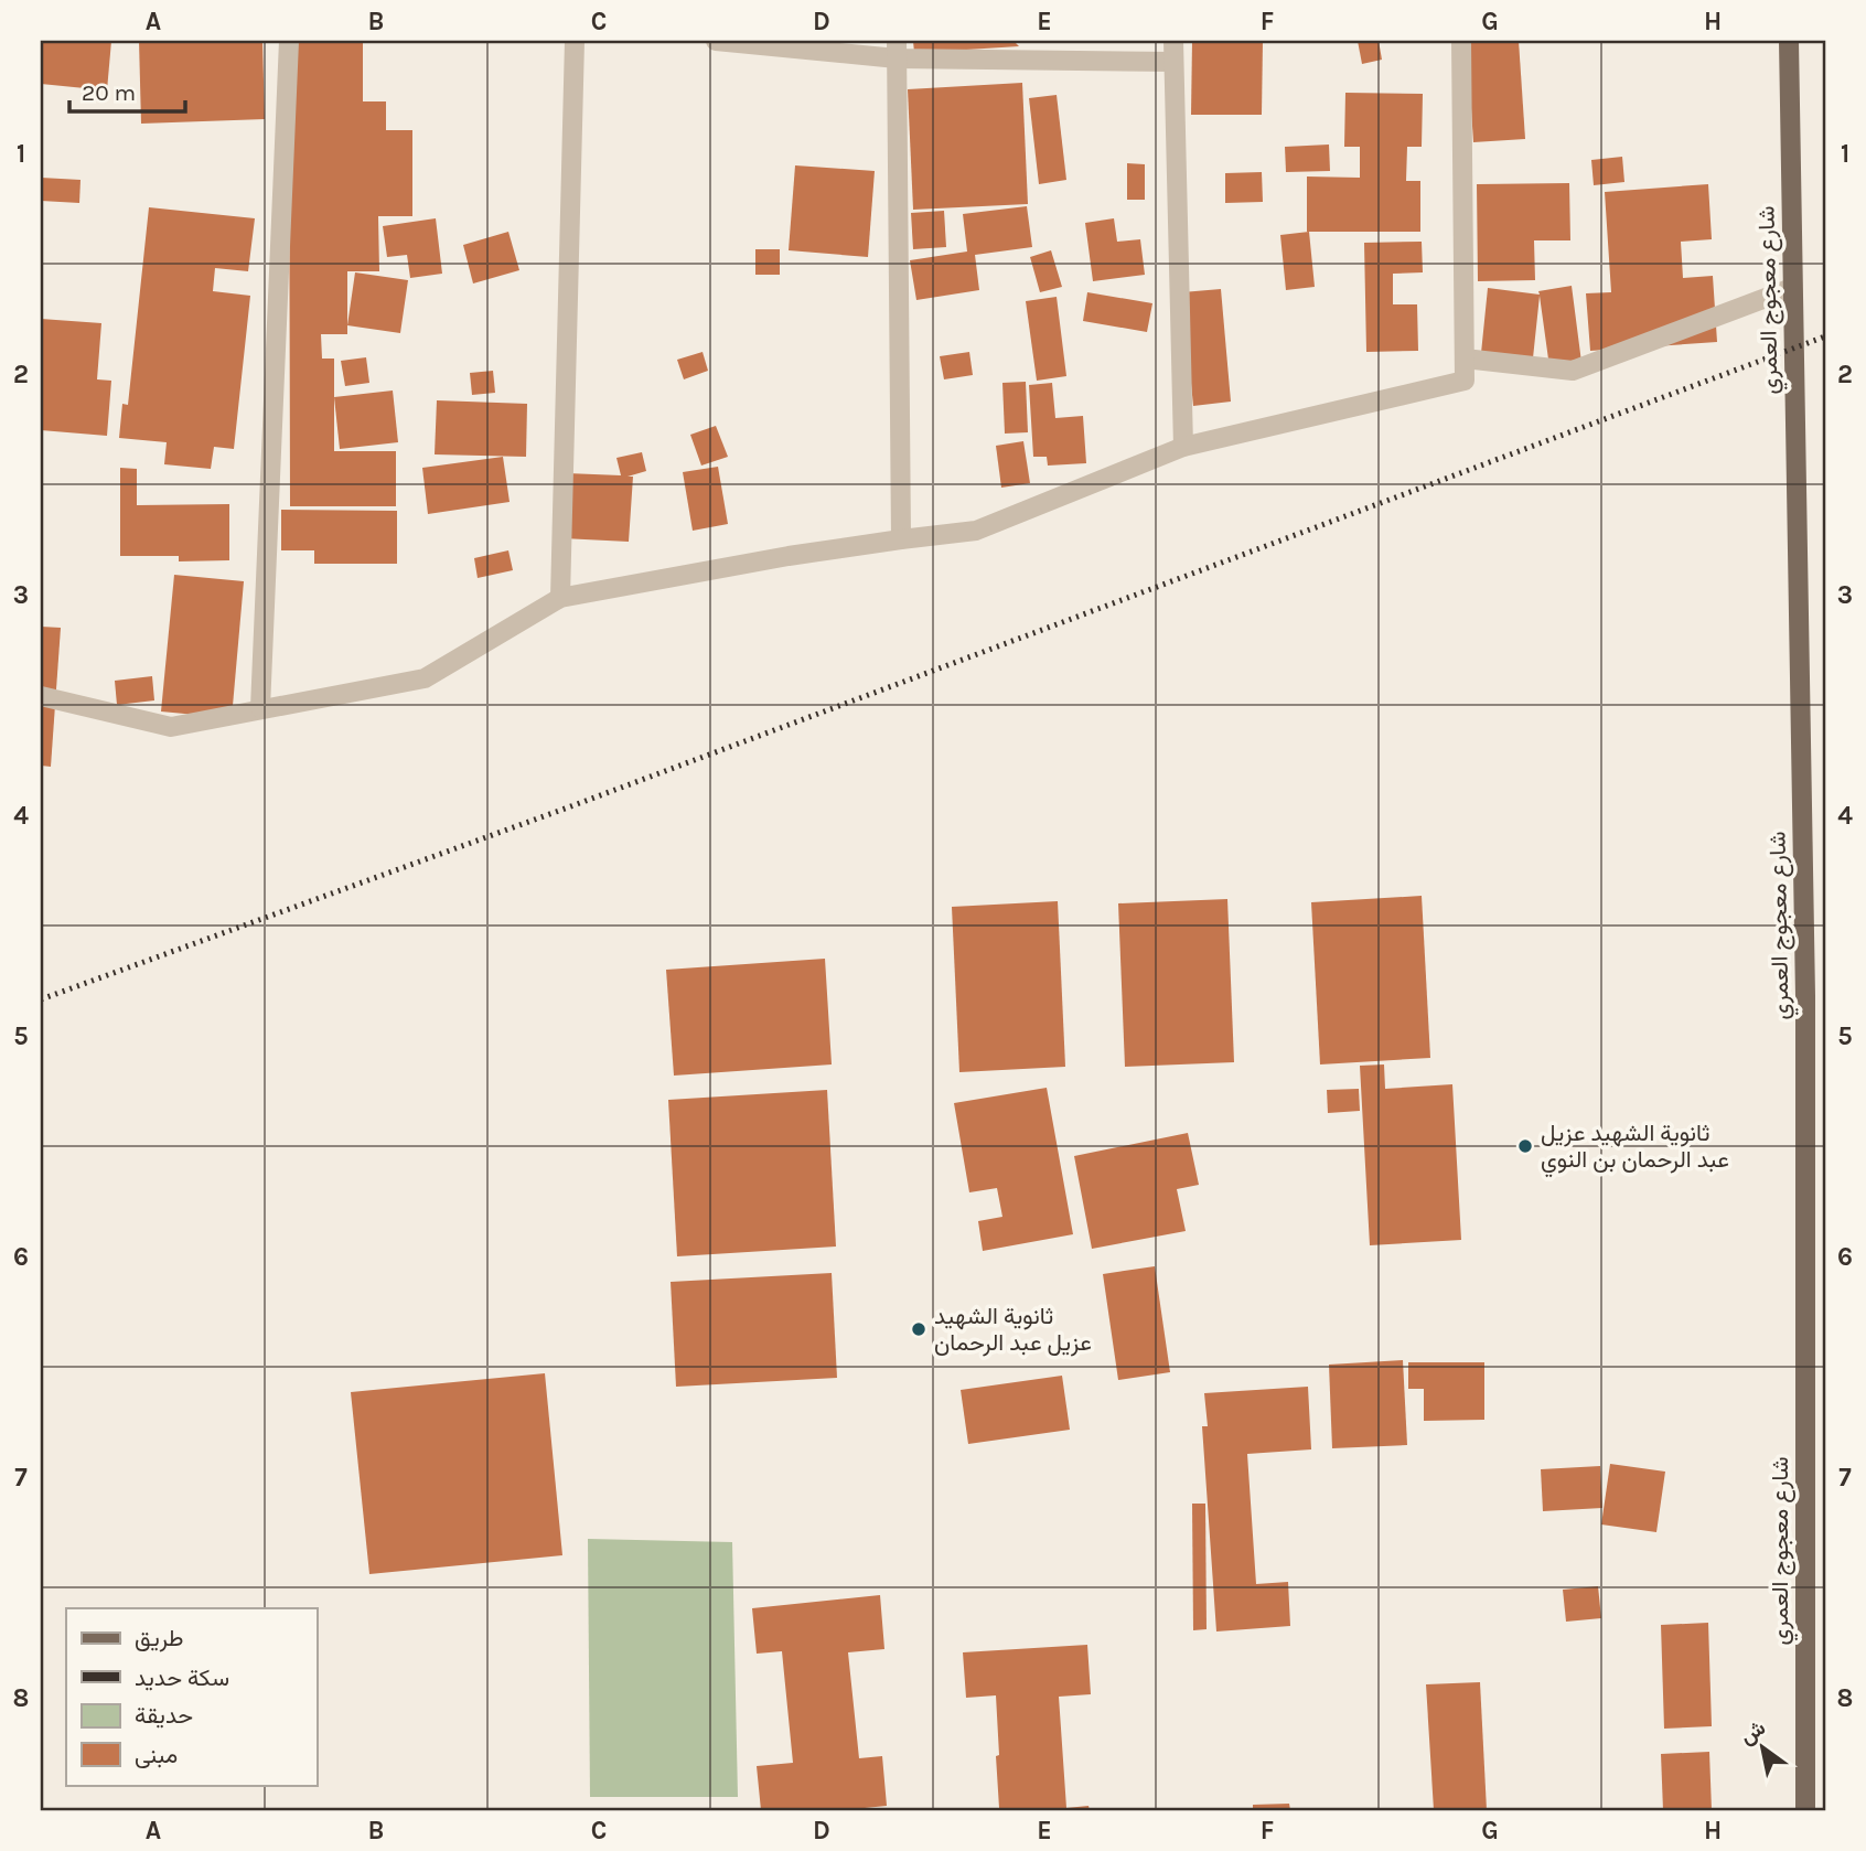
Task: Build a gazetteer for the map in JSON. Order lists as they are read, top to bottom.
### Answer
{
  "streets": {
    "main road": ["شارع معجوج العمري"]
  },
  "places": ["ثانوية الشهيد عزيل عبد الرحمان بن النوي", "ثانوية الشهيد عزيل عبد الرحمان"],
  "legend": [
    "طريق",
    "سكة حديد",
    "حديقة",
    "مبنى"
  ],
  "scale_bar": "20 m",
  "north": "top left",
  "grid": {
    "columns": [
      "A",
      "B",
      "C",
      "D",
      "E",
      "F",
      "G",
      "H"
    ],
    "rows": [
      "1",
      "2",
      "3",
      "4",
      "5",
      "6",
      "7",
      "8"
    ]
  }
}
